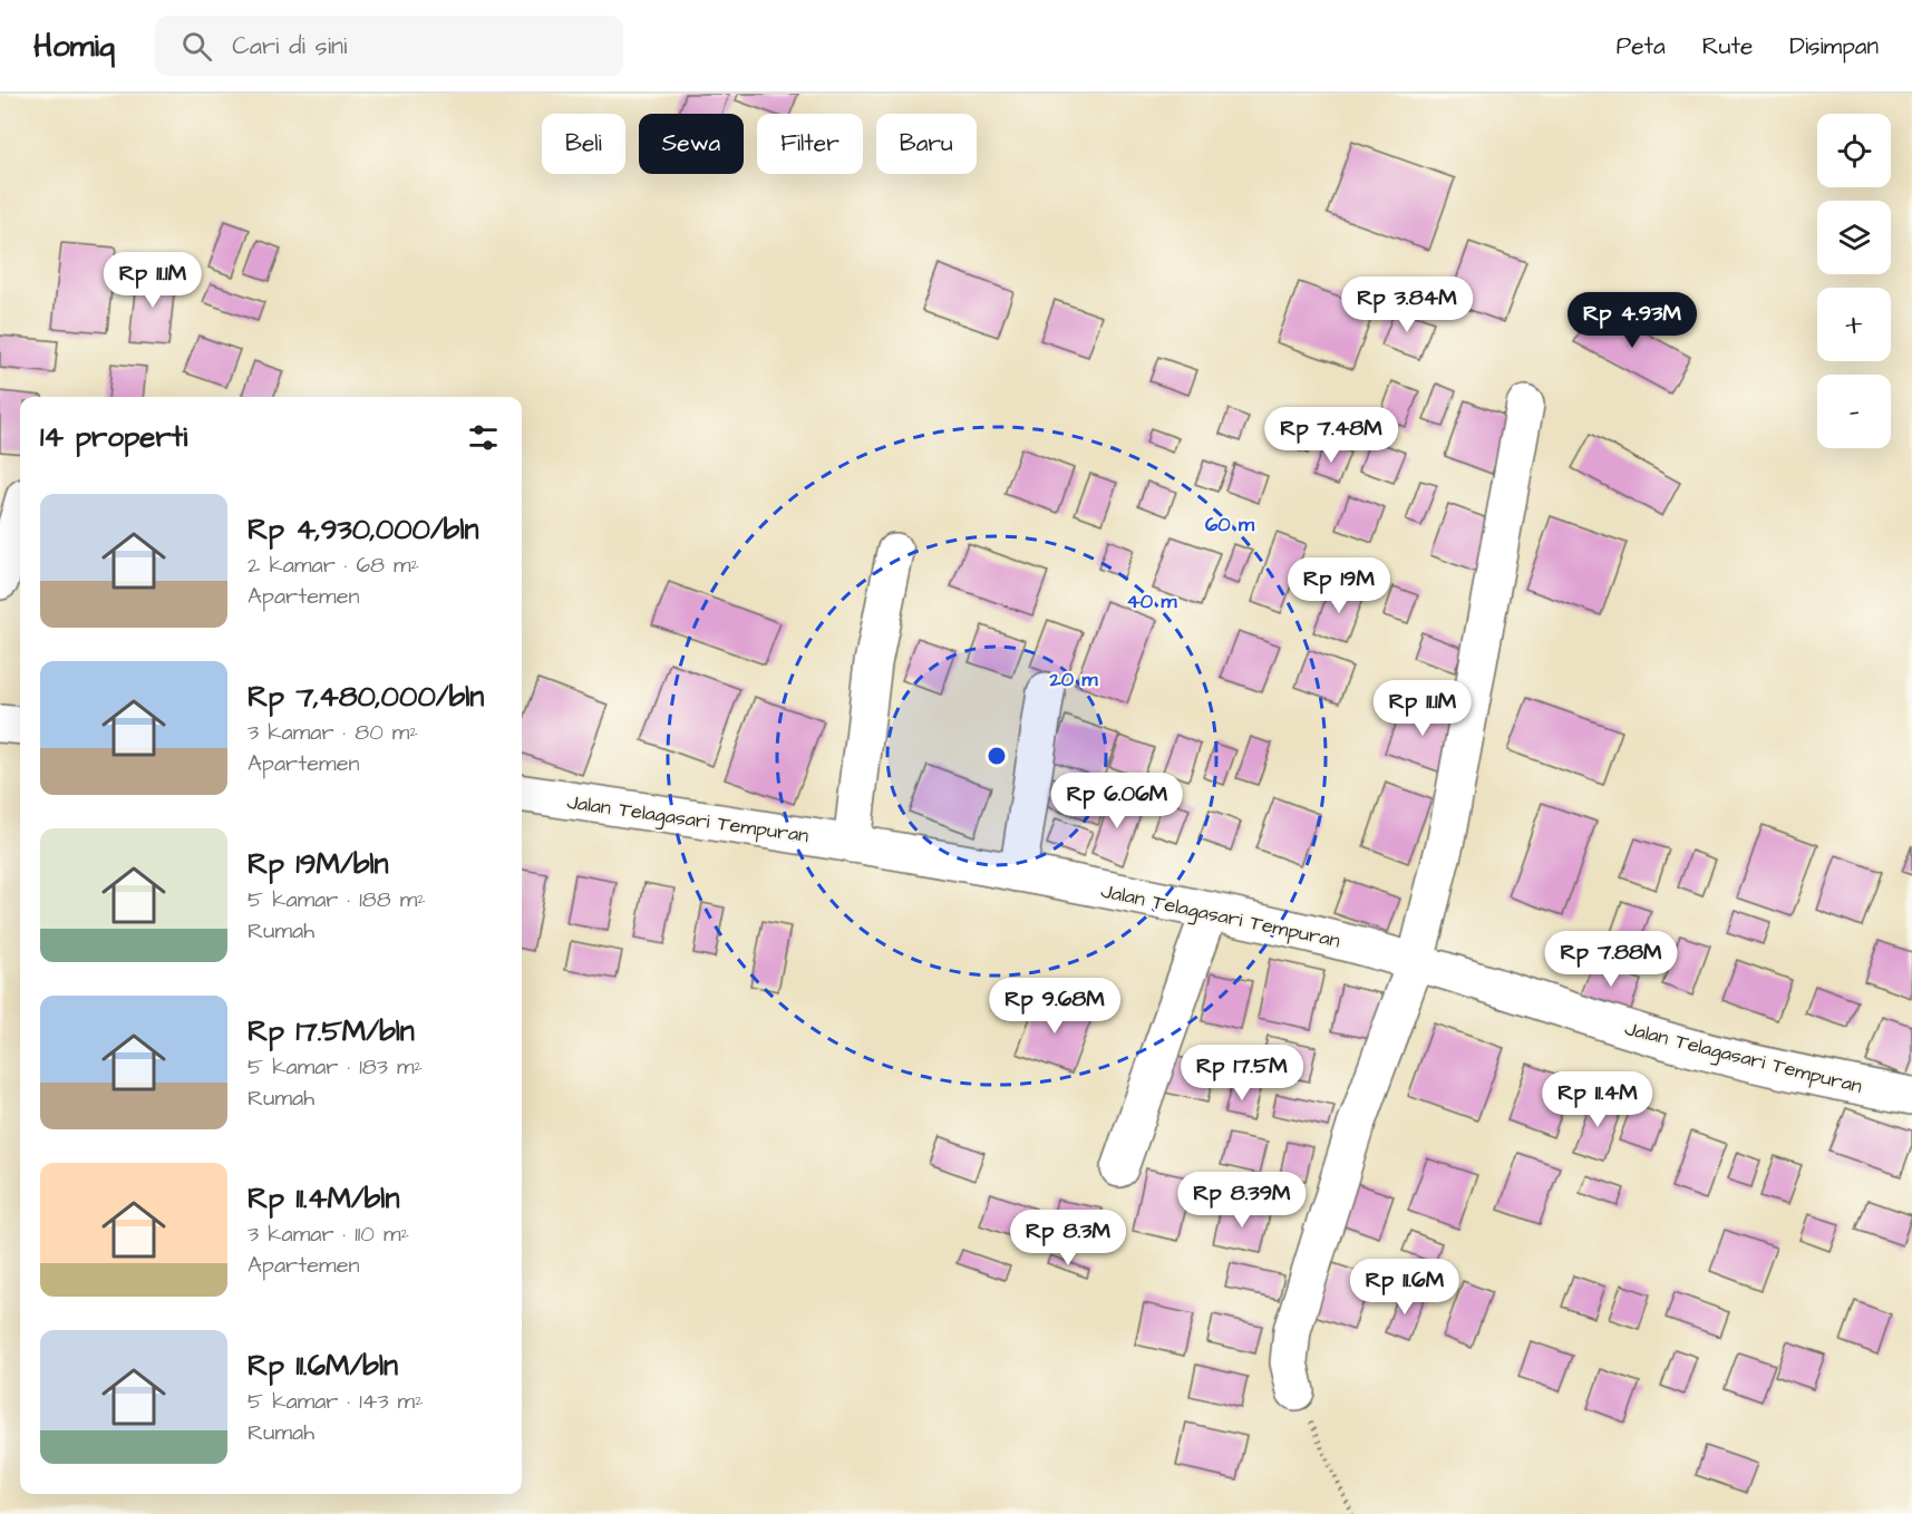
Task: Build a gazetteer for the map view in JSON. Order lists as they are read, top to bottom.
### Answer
{
  "streets": {
    "street": ["Jalan Telagasari Tempuran"]
  },
  "page": {
    "header": "Homiq",
    "search": "Cari di sini",
    "nav": ["Peta", "Rute", "Disimpan"],
    "map_buttons": ["+", "−"],
    "chip": [
      "Beli",
      "Sewa",
      "Filter",
      "Baru"
    ],
    "price": [
      "Rp 11.1M",
      "Rp 3.84M",
      "Rp 4.93M",
      "Rp 7.48M",
      "Rp 19M",
      "Rp 11.1M",
      "Rp 6.06M",
      "Rp 7.88M",
      "Rp 9.68M",
      "Rp 17.5M",
      "Rp 11.4M",
      "Rp 8.39M",
      "Rp 8.3M",
      "Rp 11.6M"
    ],
    "heading": "14 properti",
    "list": [
      {
        "name": "Rp 4,930,000/bln",
        "note": "2 kamar · 68 m² · Apartemen"
      },
      {
        "name": "Rp 7,480,000/bln",
        "note": "3 kamar · 80 m² · Apartemen"
      },
      {
        "name": "Rp 19M/bln",
        "note": "5 kamar · 188 m² · Rumah"
      },
      {
        "name": "Rp 17.5M/bln",
        "note": "5 kamar · 183 m² · Rumah"
      },
      {
        "name": "Rp 11.4M/bln",
        "note": "3 kamar · 110 m² · Apartemen"
      },
      {
        "name": "Rp 11.6M/bln",
        "note": "5 kamar · 143 m² · Rumah"
      }
    ]
  },
  "rings": ["60 m", "40 m", "20 m"]
}
